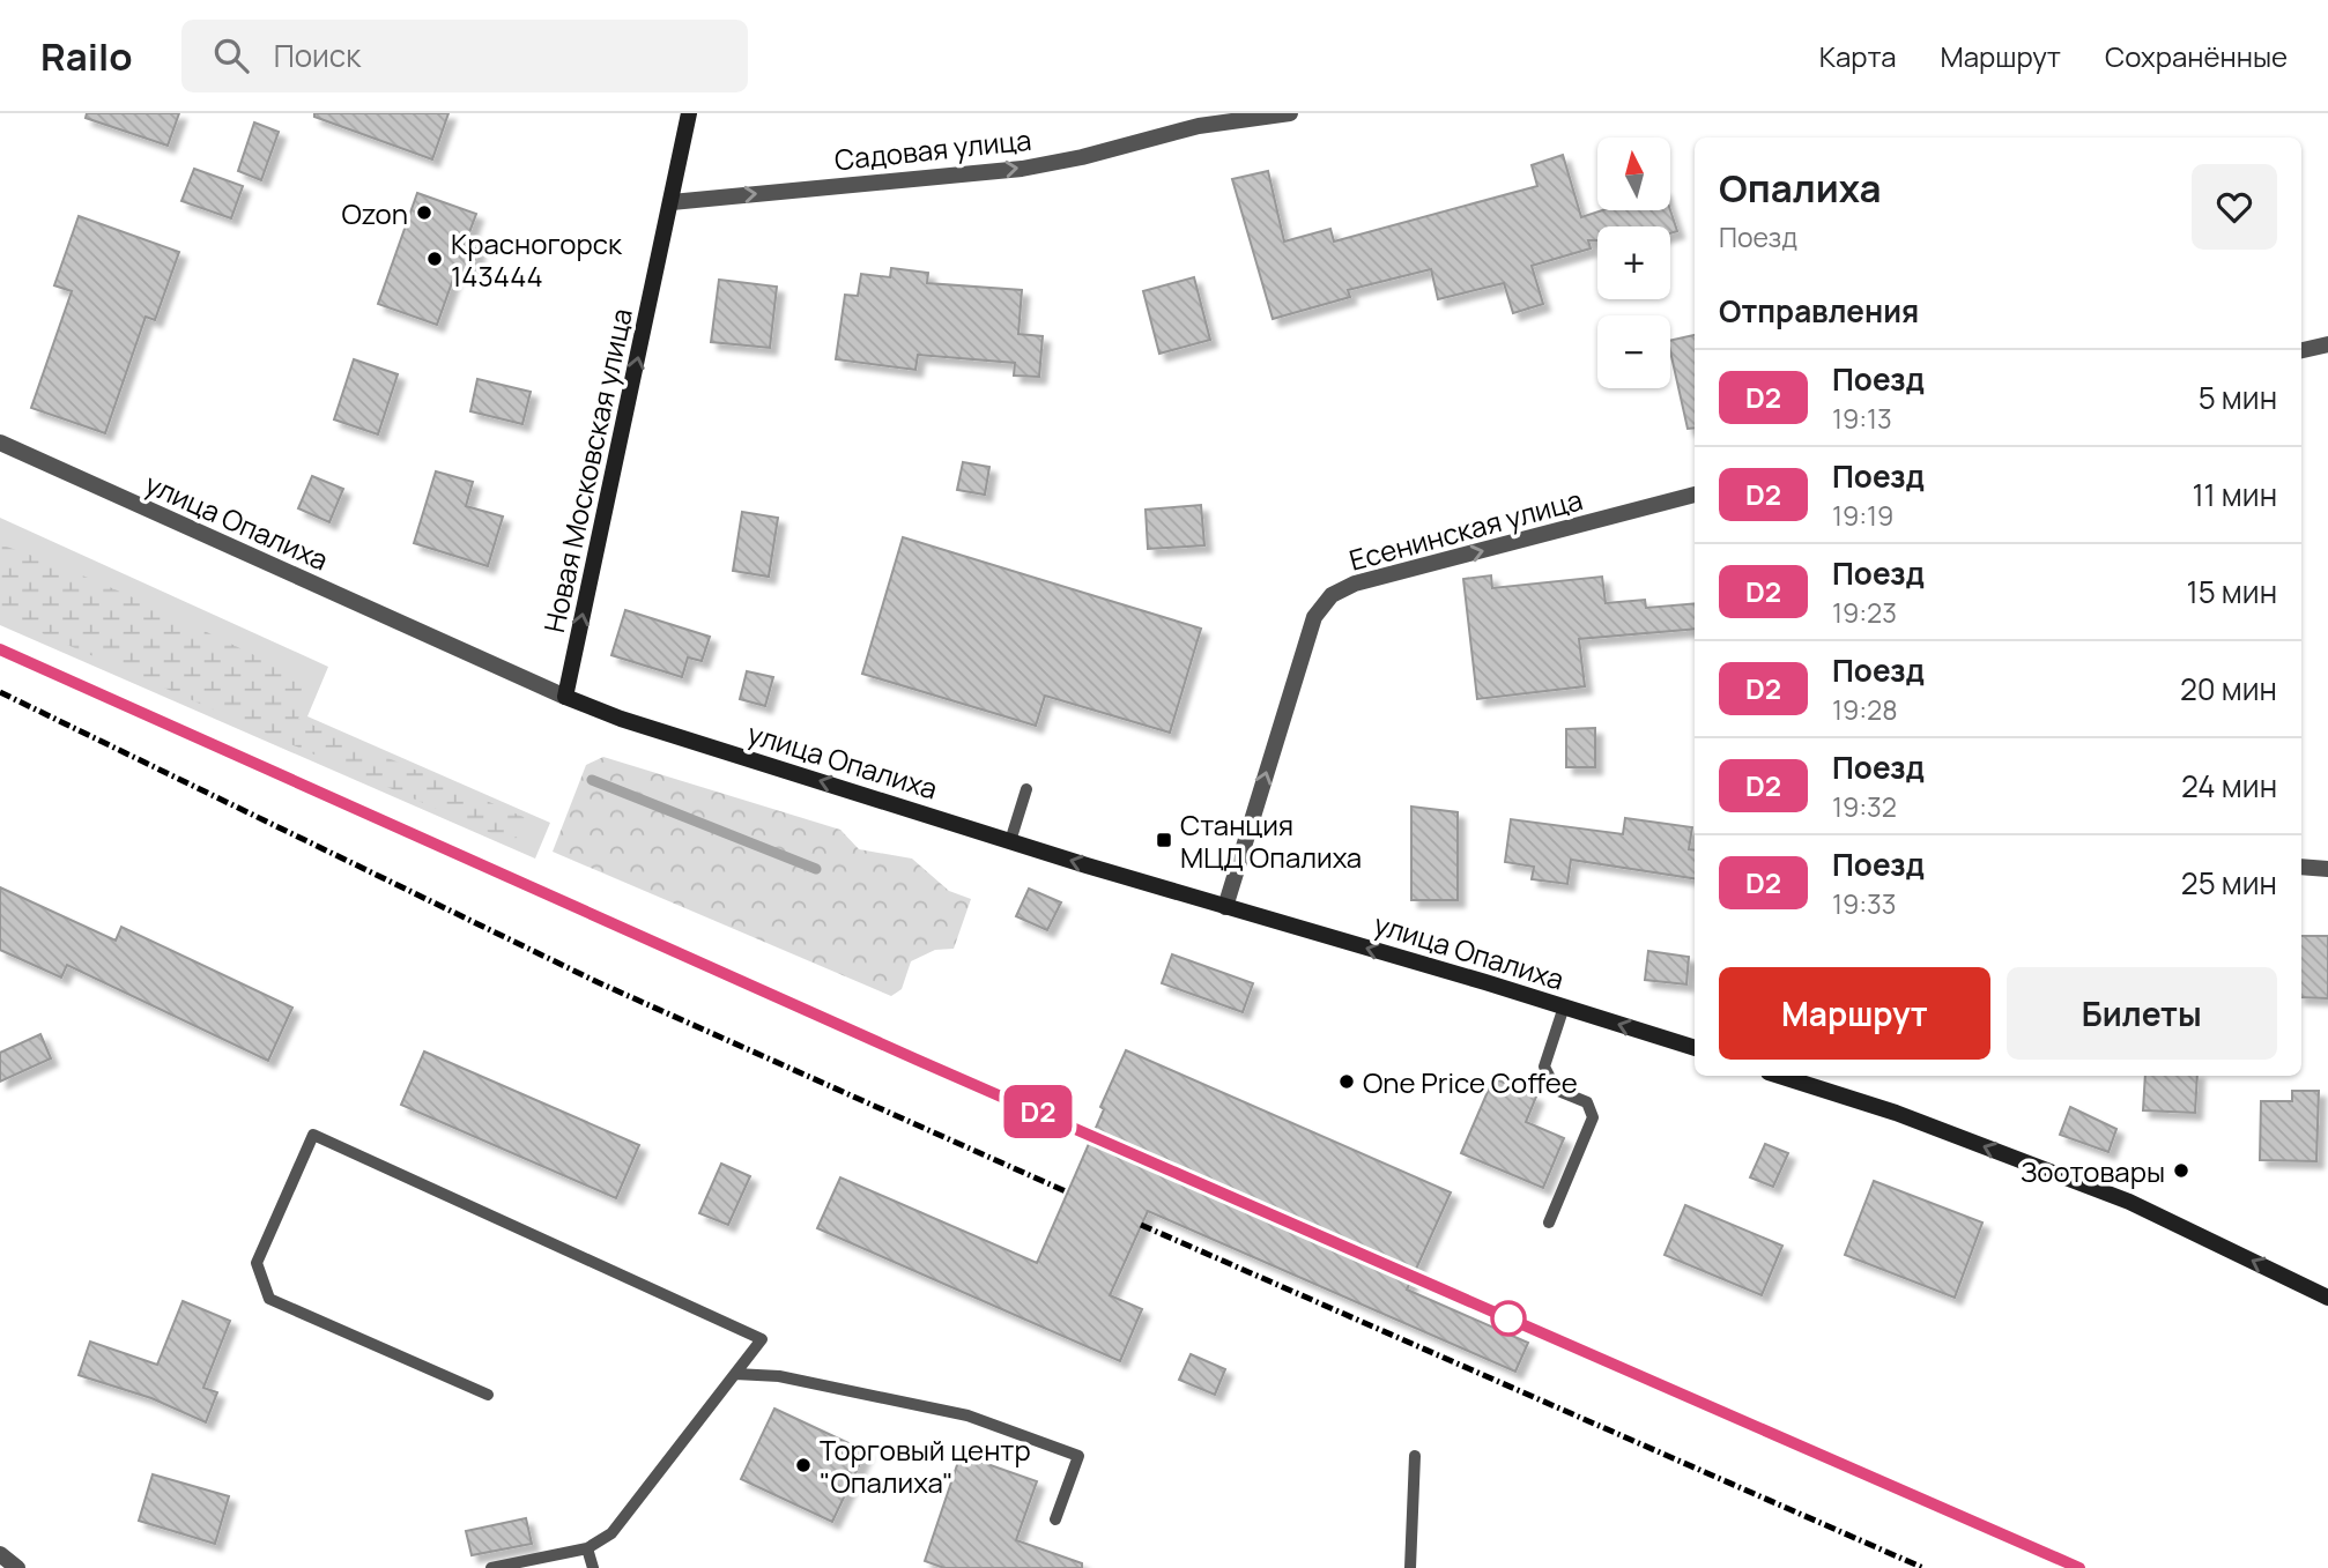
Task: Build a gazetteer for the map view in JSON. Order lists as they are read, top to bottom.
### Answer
{
  "streets": {
    "street": [
      "Садовая улица",
      "Новая Московская улица",
      "улица Опалиха",
      "Есенинская улица"
    ]
  },
  "crossings": [
    ["Садовая улица", "Новая Московская улица"],
    ["Новая Московская улица", "улица Опалиха"],
    ["улица Опалиха", "Есенинская улица"]
  ],
  "one_way": [
    "Садовая улица",
    "Новая Московская улица",
    "улица Опалиха",
    "Есенинская улица"
  ],
  "places": {
    "other": [
      "Ozon",
      "Красногорск 143444",
      "One Price Coffee",
      "Зоотовары",
      "Торговый центр \"Опалиха\""
    ],
    "transit": ["Станция МЦД Опалиха"]
  },
  "north": "top",
  "page": {
    "header": "Railo",
    "search": "Поиск",
    "nav": ["Карта", "Маршрут", "Сохранённые"],
    "on_map": "D2",
    "map_buttons": ["+", "−"],
    "heading": [
      ["Опалиха", "Поезд"],
      "Отправления"
    ],
    "list": [
      {
        "mark": "D2",
        "name": "Поезд",
        "note": "19:13",
        "value": "5 мин"
      },
      {
        "mark": "D2",
        "name": "Поезд",
        "note": "19:19",
        "value": "11 мин"
      },
      {
        "mark": "D2",
        "name": "Поезд",
        "note": "19:23",
        "value": "15 мин"
      },
      {
        "mark": "D2",
        "name": "Поезд",
        "note": "19:28",
        "value": "20 мин"
      },
      {
        "mark": "D2",
        "name": "Поезд",
        "note": "19:32",
        "value": "24 мин"
      },
      {
        "mark": "D2",
        "name": "Поезд",
        "note": "19:33",
        "value": "25 мин"
      }
    ],
    "buttons": ["Маршрут", "Билеты"]
  }
}
